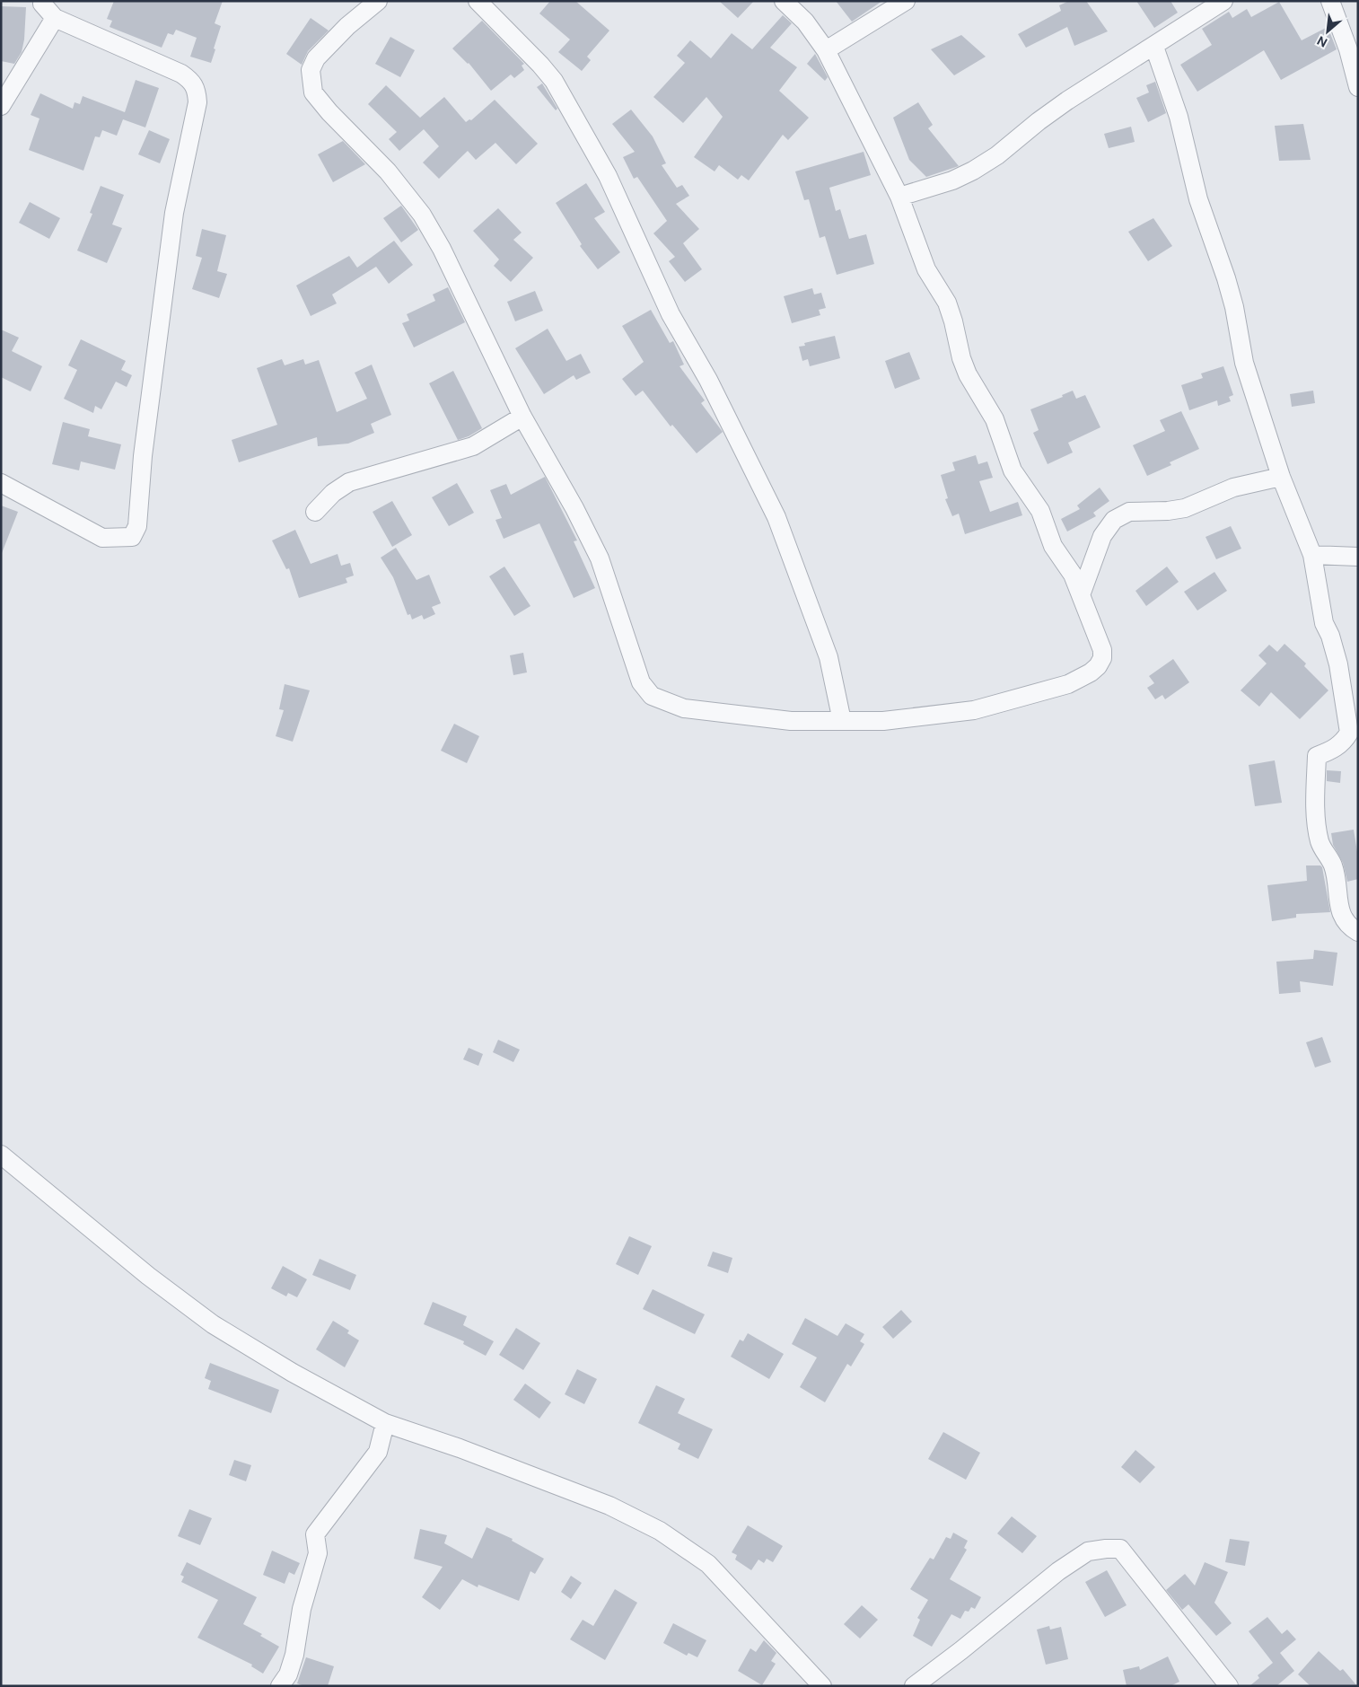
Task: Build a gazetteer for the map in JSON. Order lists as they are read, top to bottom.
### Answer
{
  "north": "bottom left"
}
